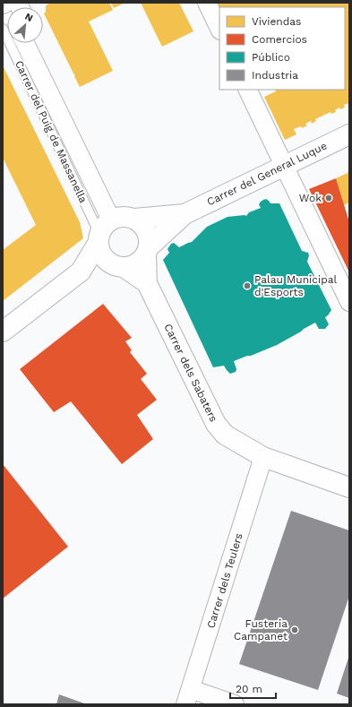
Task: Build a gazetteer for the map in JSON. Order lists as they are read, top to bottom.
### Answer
{
  "streets": {
    "main road": ["Carrer del General Luque", "Carrer dels Sabaters"],
    "street": ["Carrer del Puig de Massanella", "Carrer dels Teulers"]
  },
  "crossings": [
    ["Carrer del Puig de Massanella", "Carrer del General Luque"],
    ["Carrer del Puig de Massanella", "Carrer dels Sabaters"],
    ["Carrer del General Luque", "Carrer dels Sabaters"],
    ["Carrer dels Sabaters", "Carrer dels Teulers"]
  ],
  "places": ["Wok", "Palau Municipal d'Esports", "Fusteria Campanet"],
  "legend": [
    "Viviendas",
    "Comercios",
    "Público",
    "Industria"
  ],
  "scale_bar": "20 m",
  "north": "top right"
}
